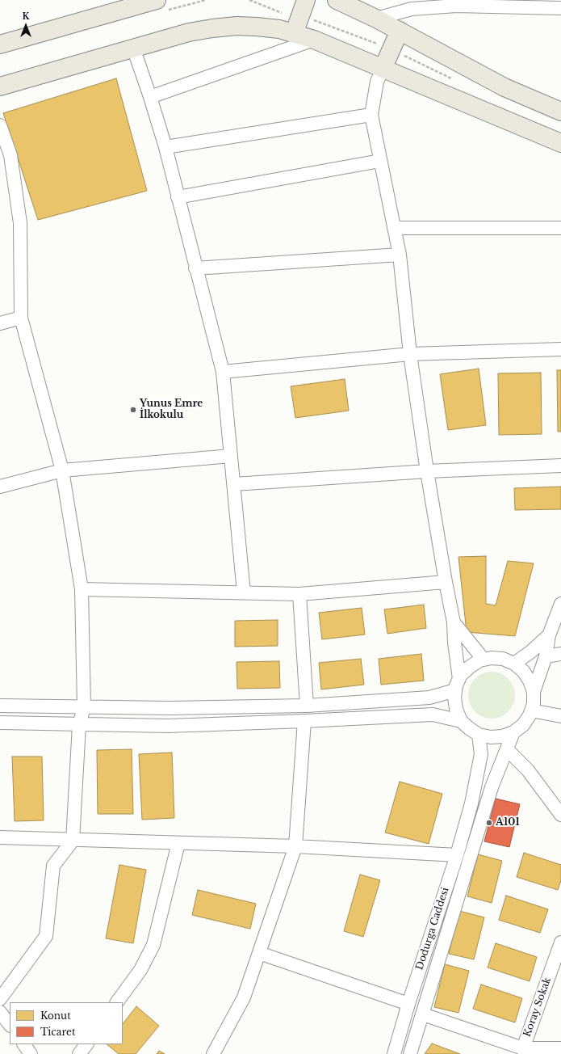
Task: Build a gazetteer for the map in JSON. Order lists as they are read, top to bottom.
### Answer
{
  "streets": {
    "street": ["Dodurga Caddesi", "Koray Sokak"]
  },
  "places": ["Yunus Emre İlkokulu", "A101"],
  "legend": ["Konut", "Ticaret"],
  "north": "top"
}
